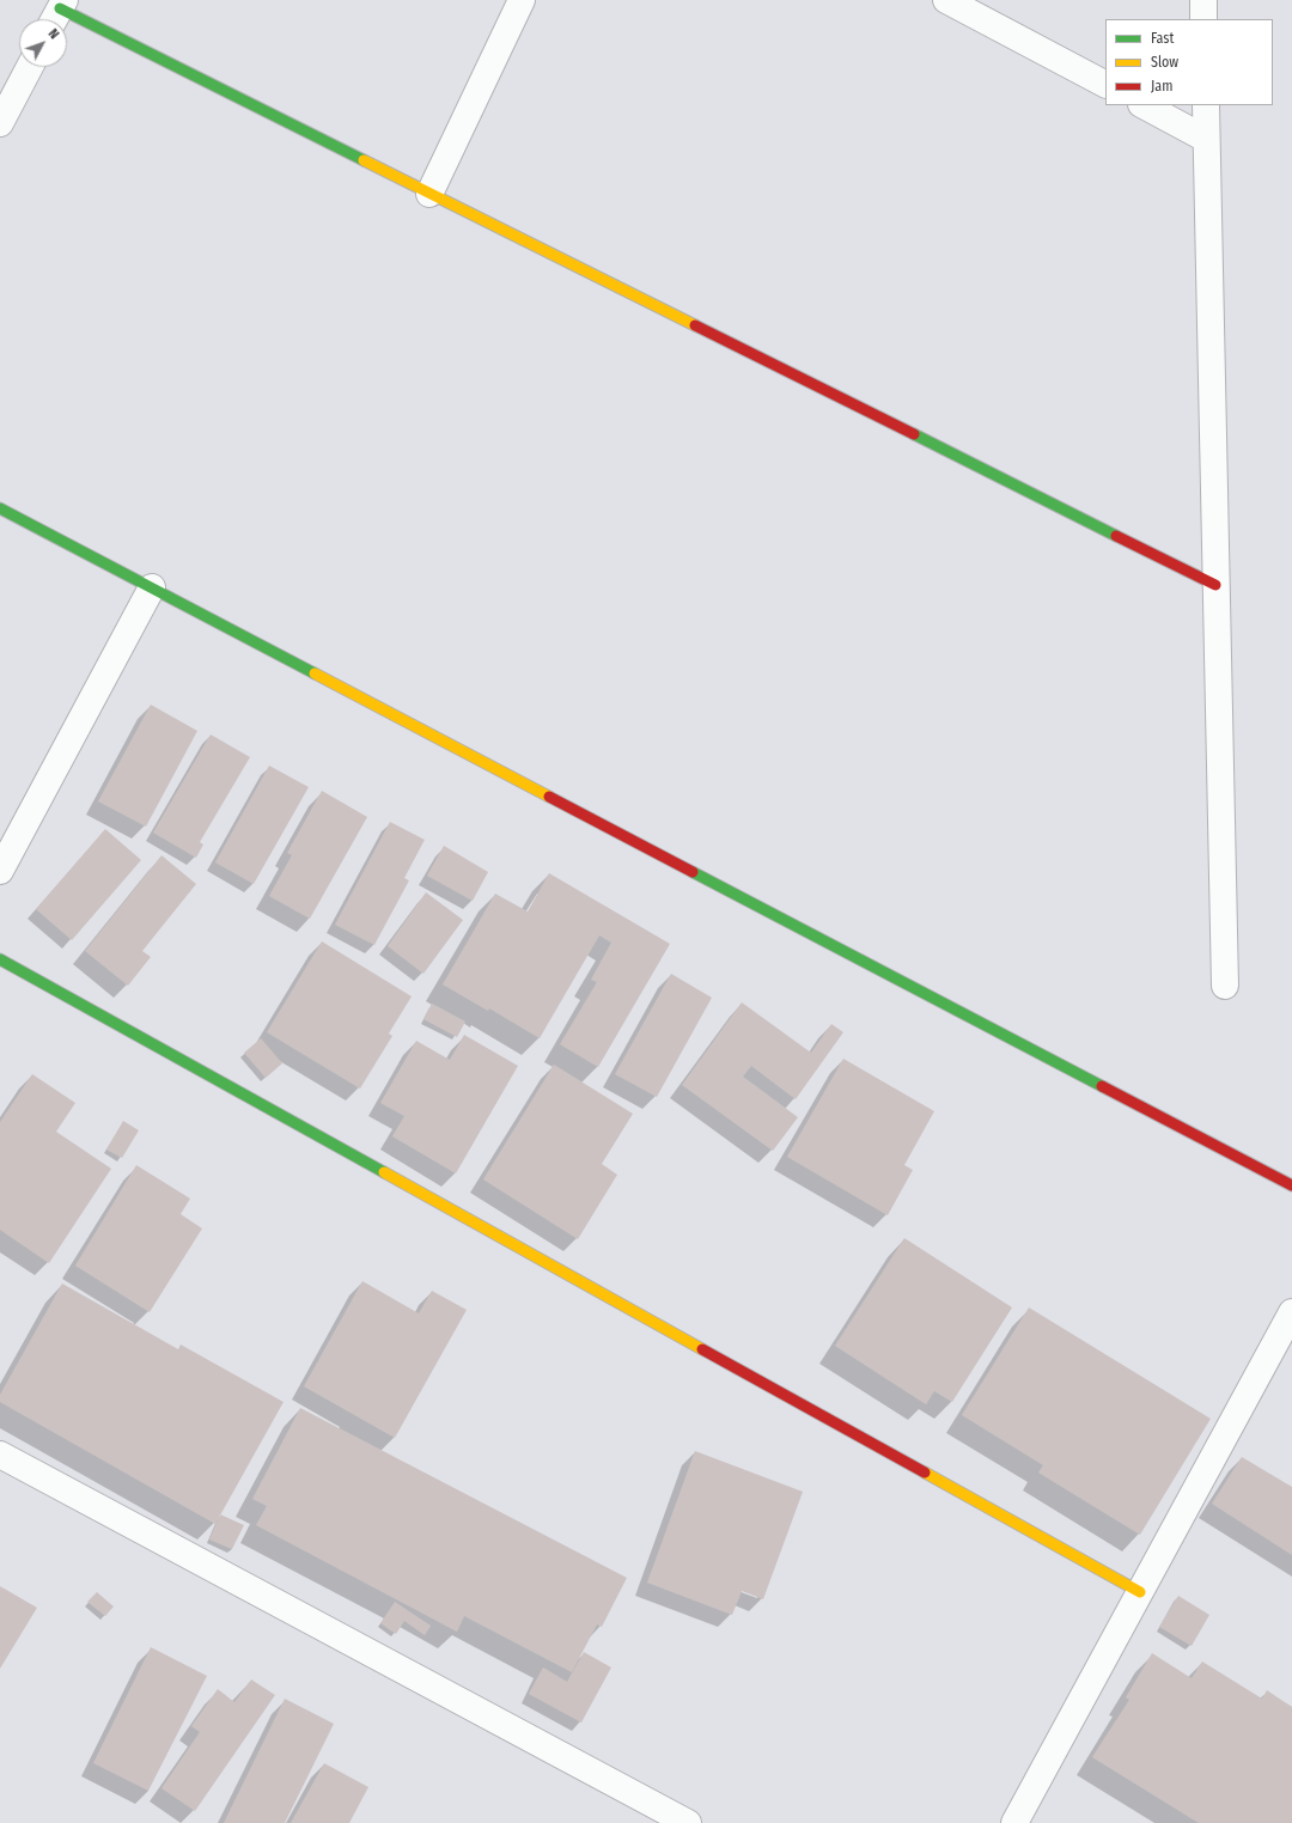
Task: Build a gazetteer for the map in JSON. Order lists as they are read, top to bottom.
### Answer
{
  "legend": ["Fast", "Slow", "Jam"],
  "north": "top right"
}
